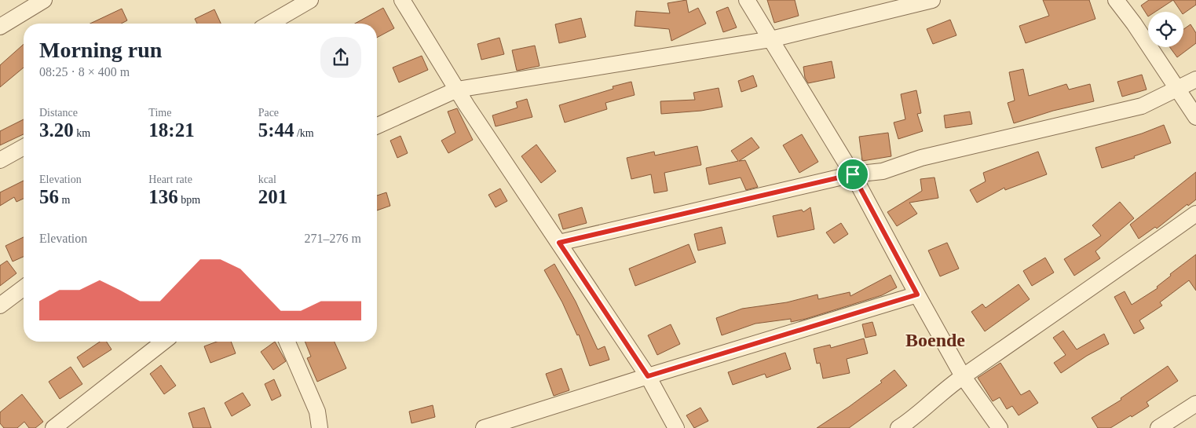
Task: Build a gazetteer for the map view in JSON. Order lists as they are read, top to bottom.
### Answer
{
  "districts": ["Boende"],
  "page": {
    "heading": ["Morning run", "08:25 · 8 × 400 m"],
    "stats": [
      ["Distance", "3.20 km"],
      ["Time", "18:21"],
      ["Pace", "5:44 /km"],
      ["Elevation", "56 m"],
      ["Heart rate", "136 bpm"],
      ["kcal", "201"]
    ],
    "chart": ["Elevation", "271–276 m"]
  }
}
